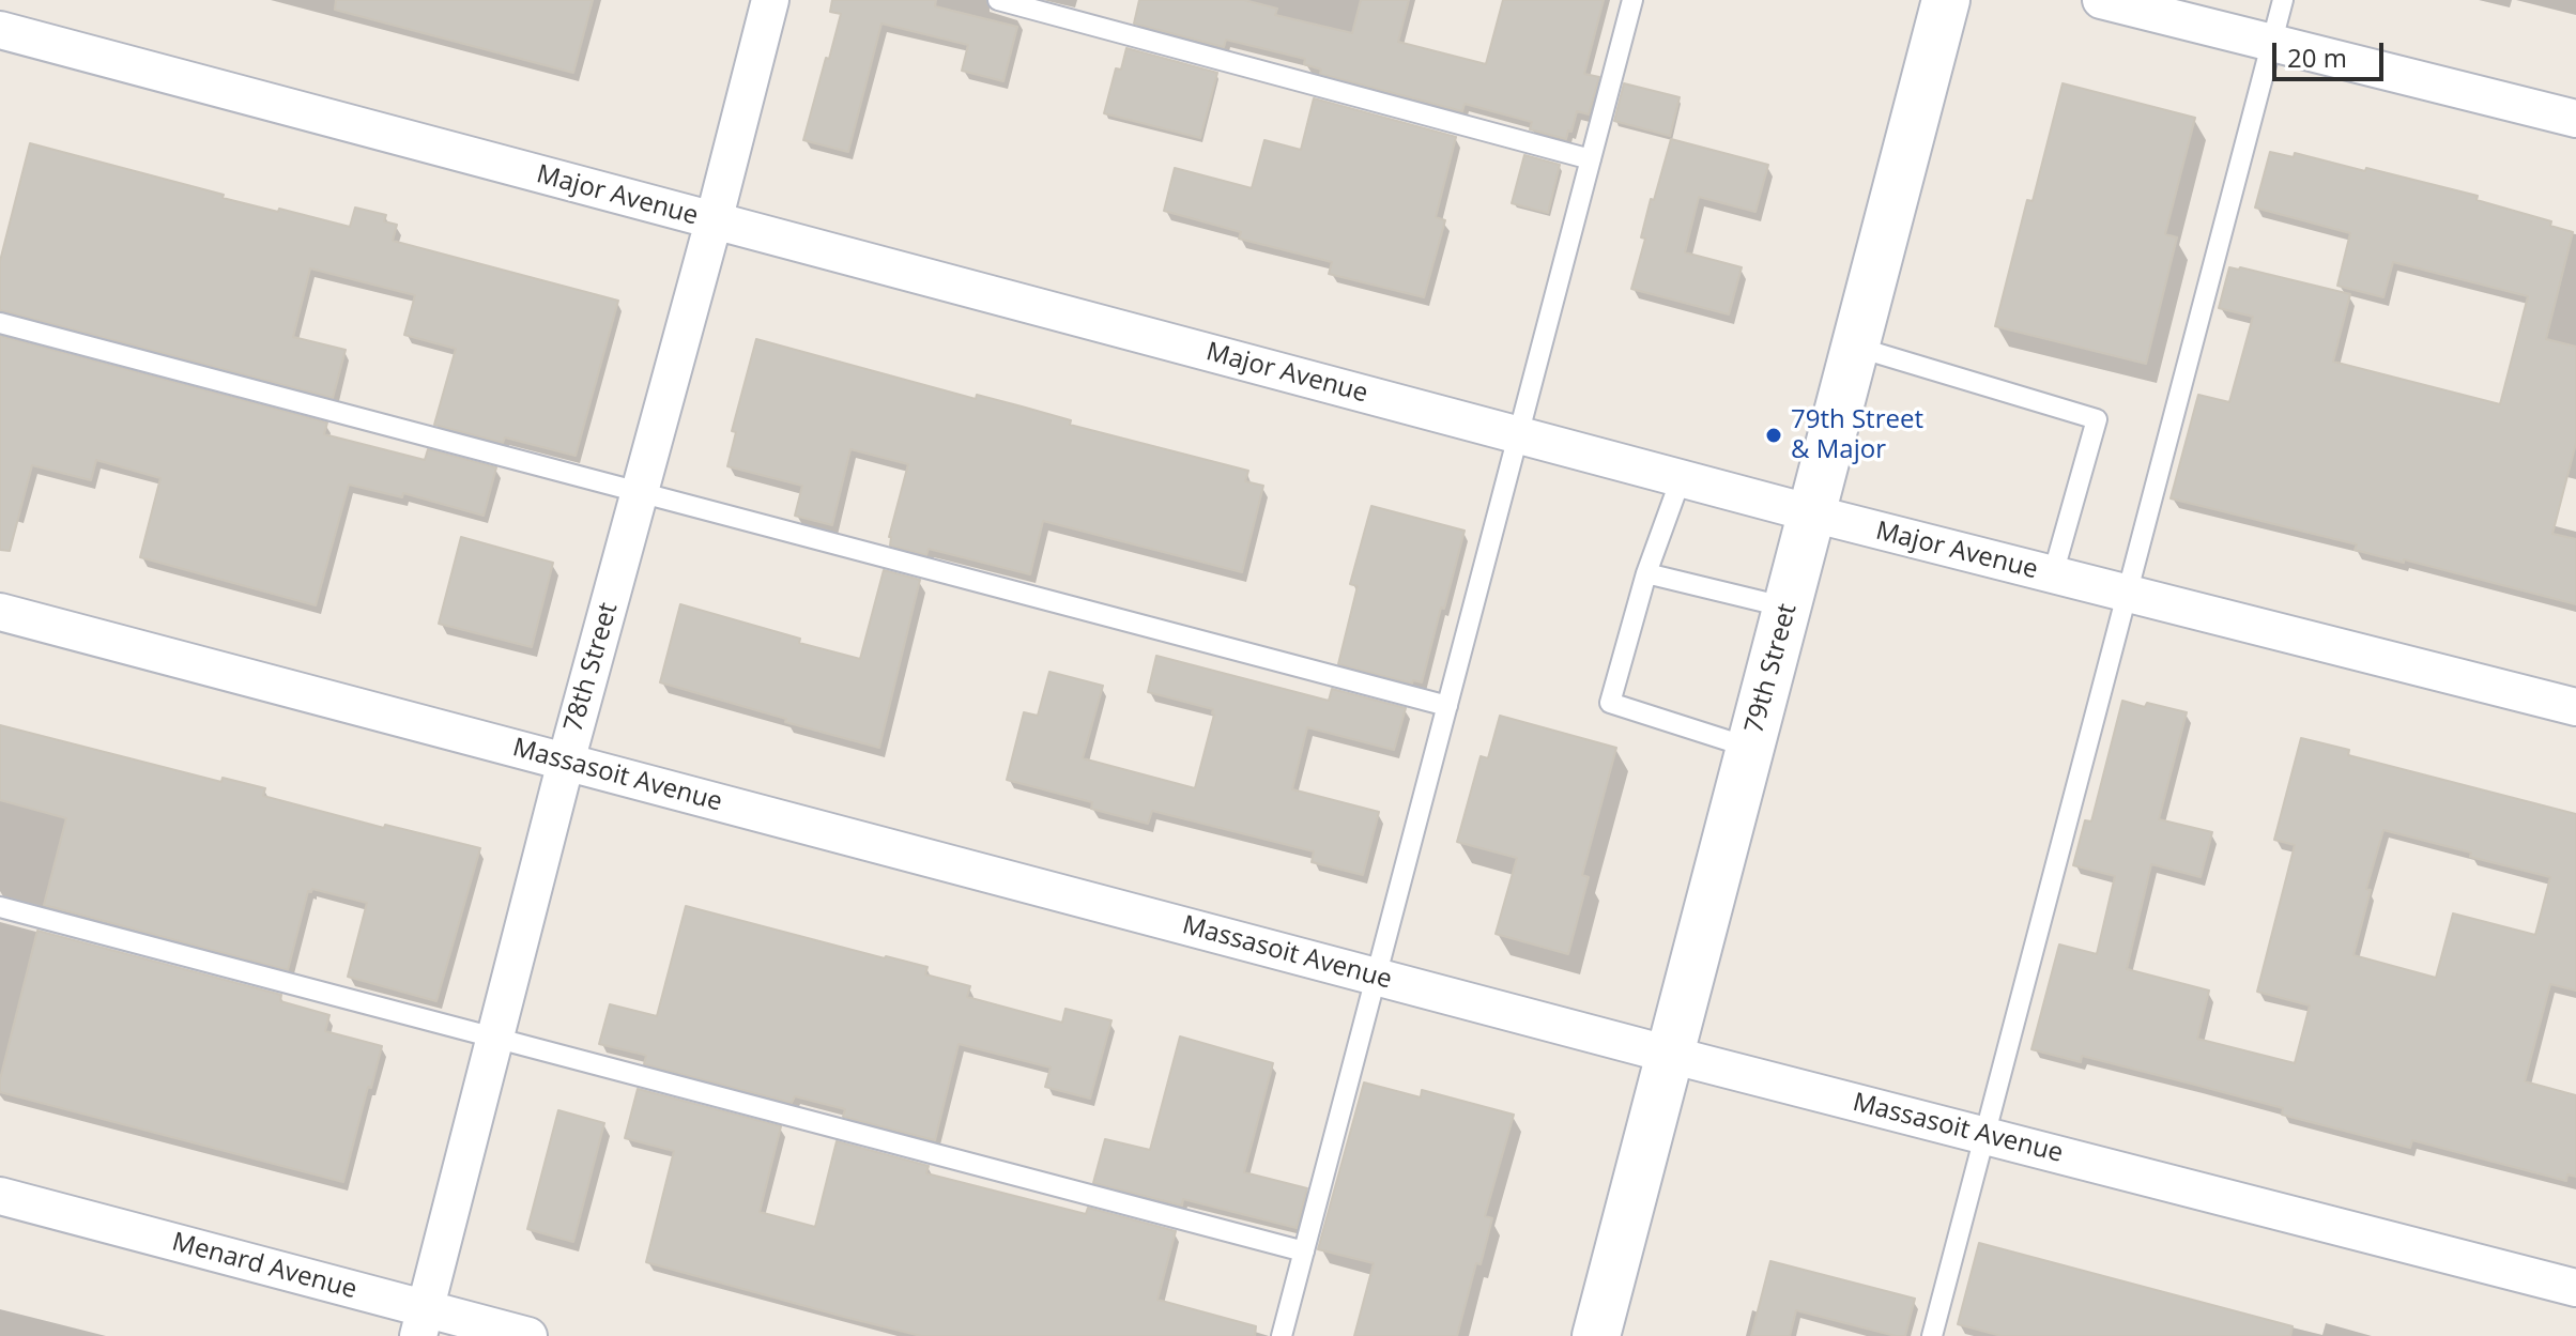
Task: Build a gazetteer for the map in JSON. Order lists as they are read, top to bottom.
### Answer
{
  "streets": {
    "main road": ["79th Street"],
    "street": [
      "Major Avenue",
      "78th Street",
      "Massasoit Avenue",
      "Menard Avenue"
    ]
  },
  "crossings": [
    ["Major Avenue", "78th Street"],
    ["Major Avenue", "79th Street"],
    ["78th Street", "Massasoit Avenue"],
    ["78th Street", "Menard Avenue"],
    ["79th Street", "Massasoit Avenue"]
  ],
  "places": ["79th Street & Major"],
  "scale_bar": "20 m"
}
